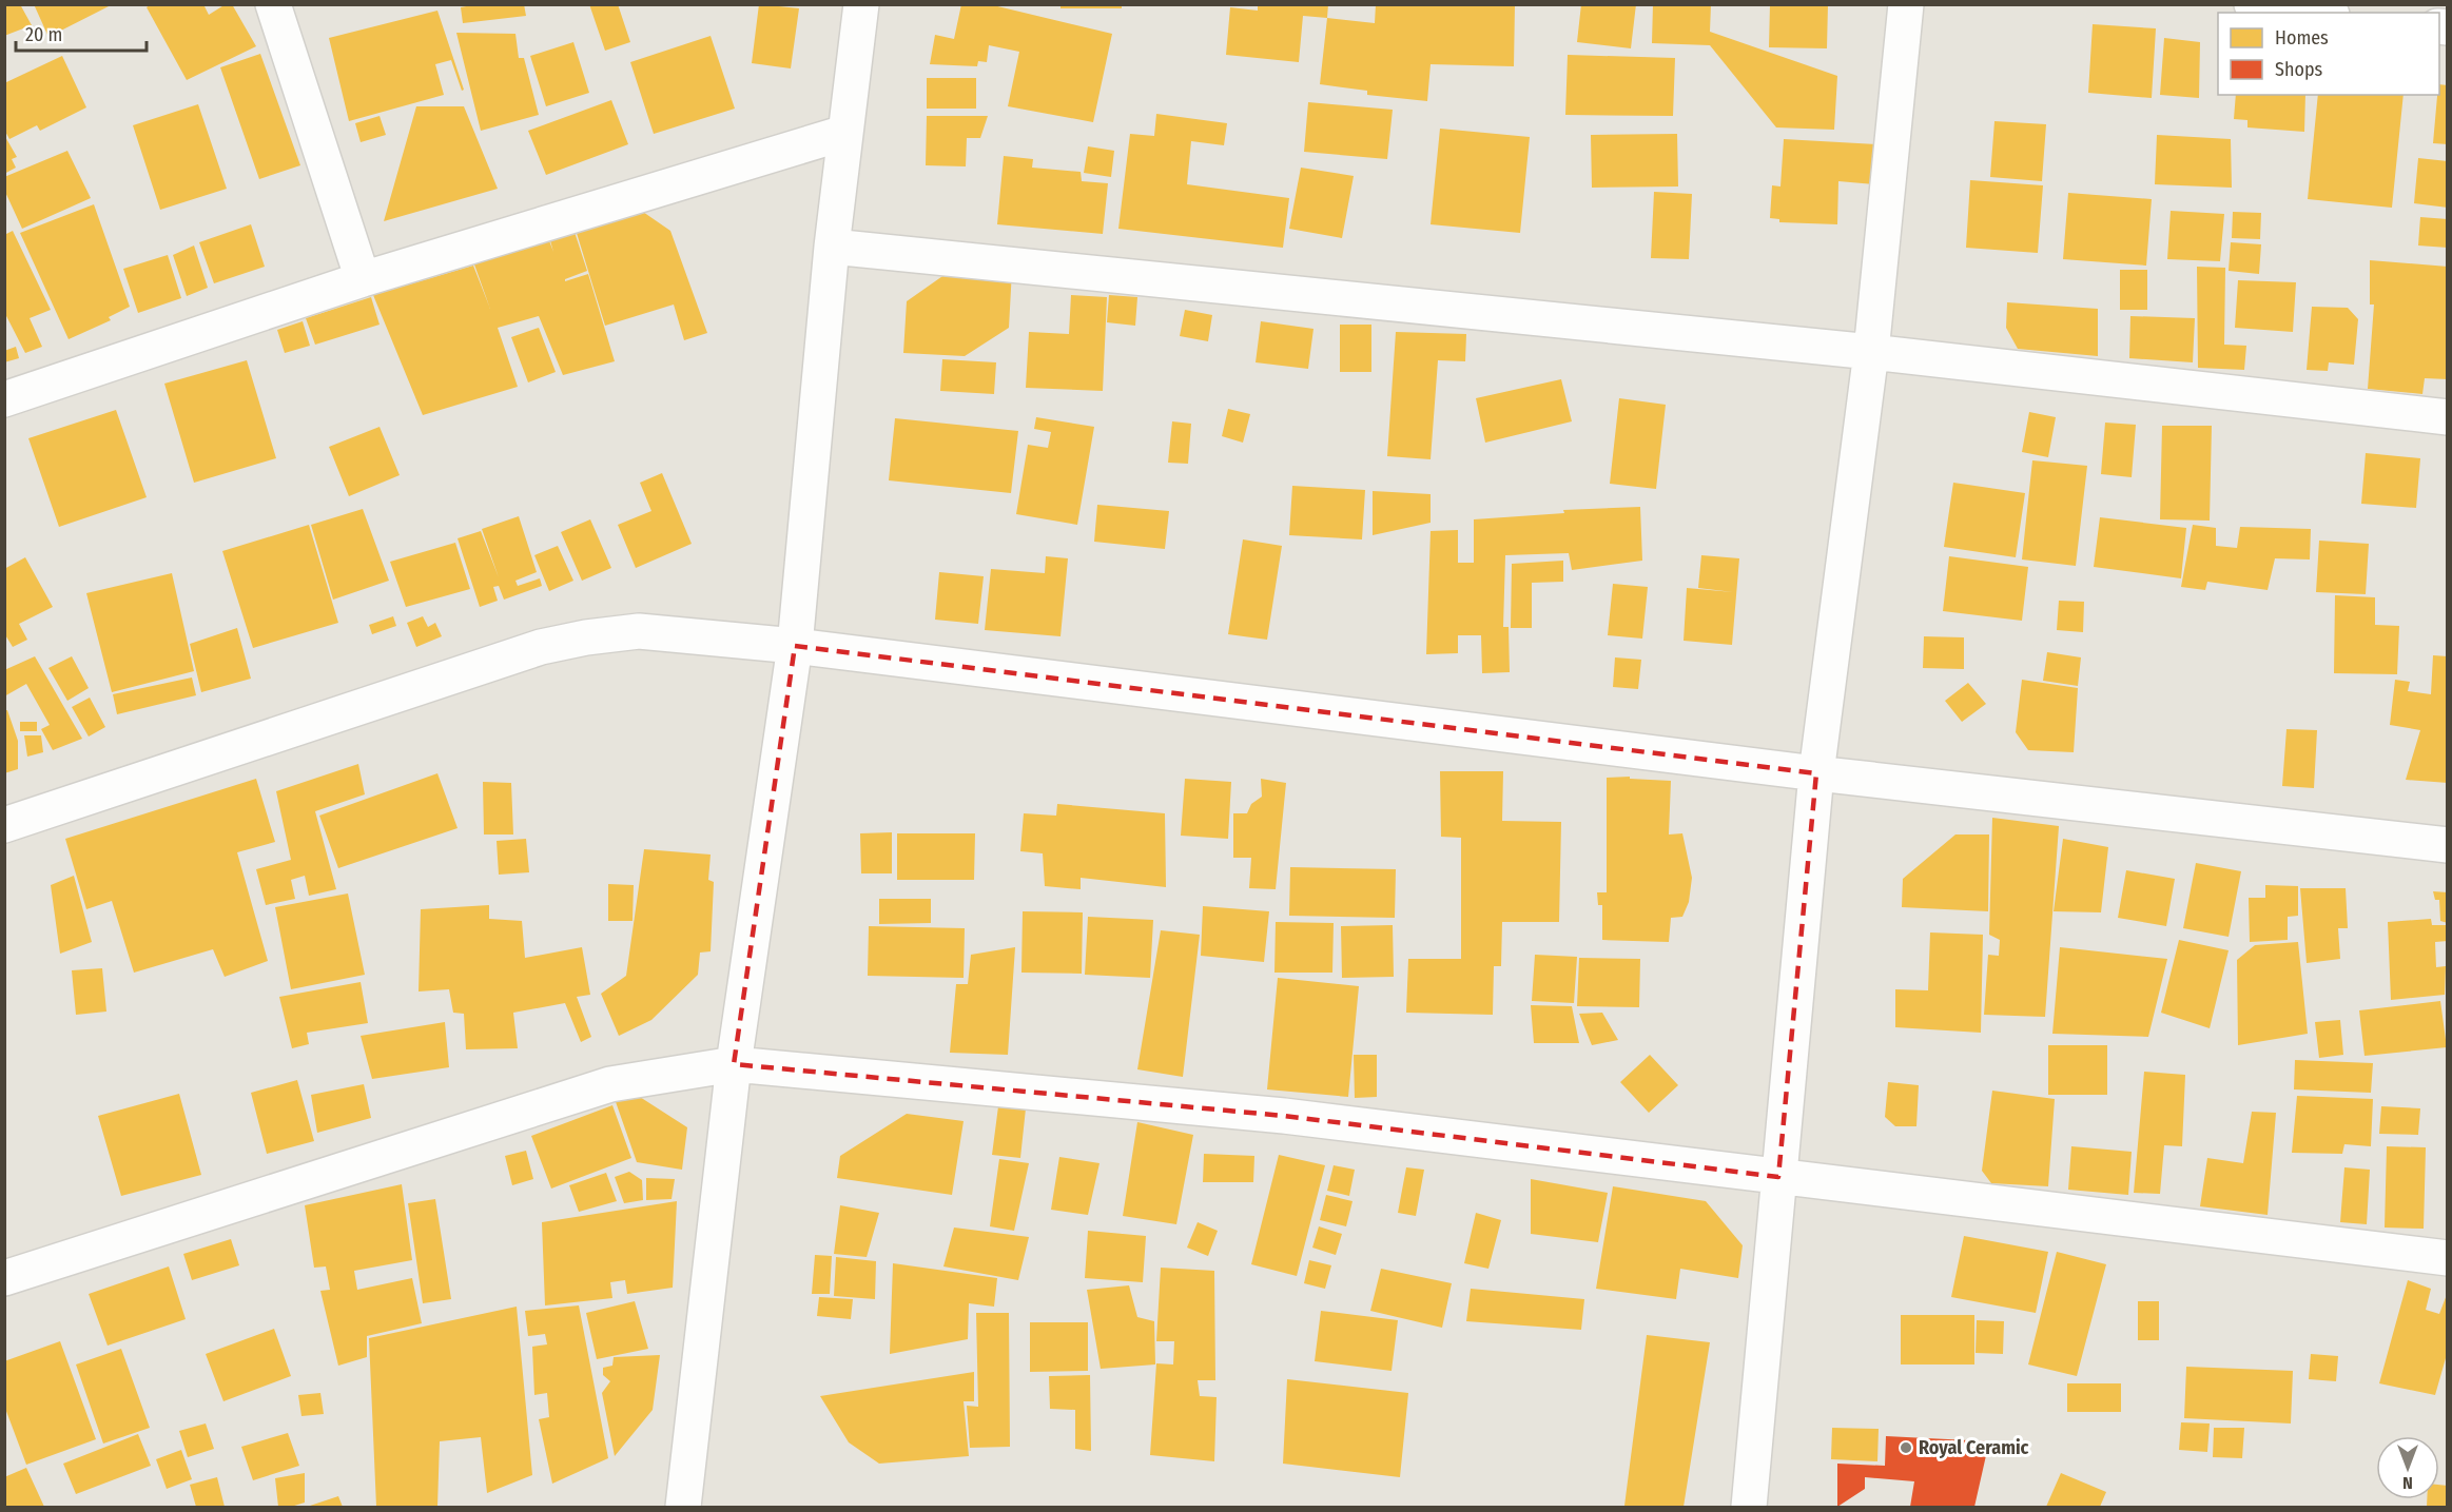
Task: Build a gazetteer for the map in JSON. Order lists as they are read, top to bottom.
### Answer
{
  "places": ["Royal Ceramic"],
  "legend": ["Homes", "Shops"],
  "scale_bar": "20 m",
  "north": "bottom"
}
